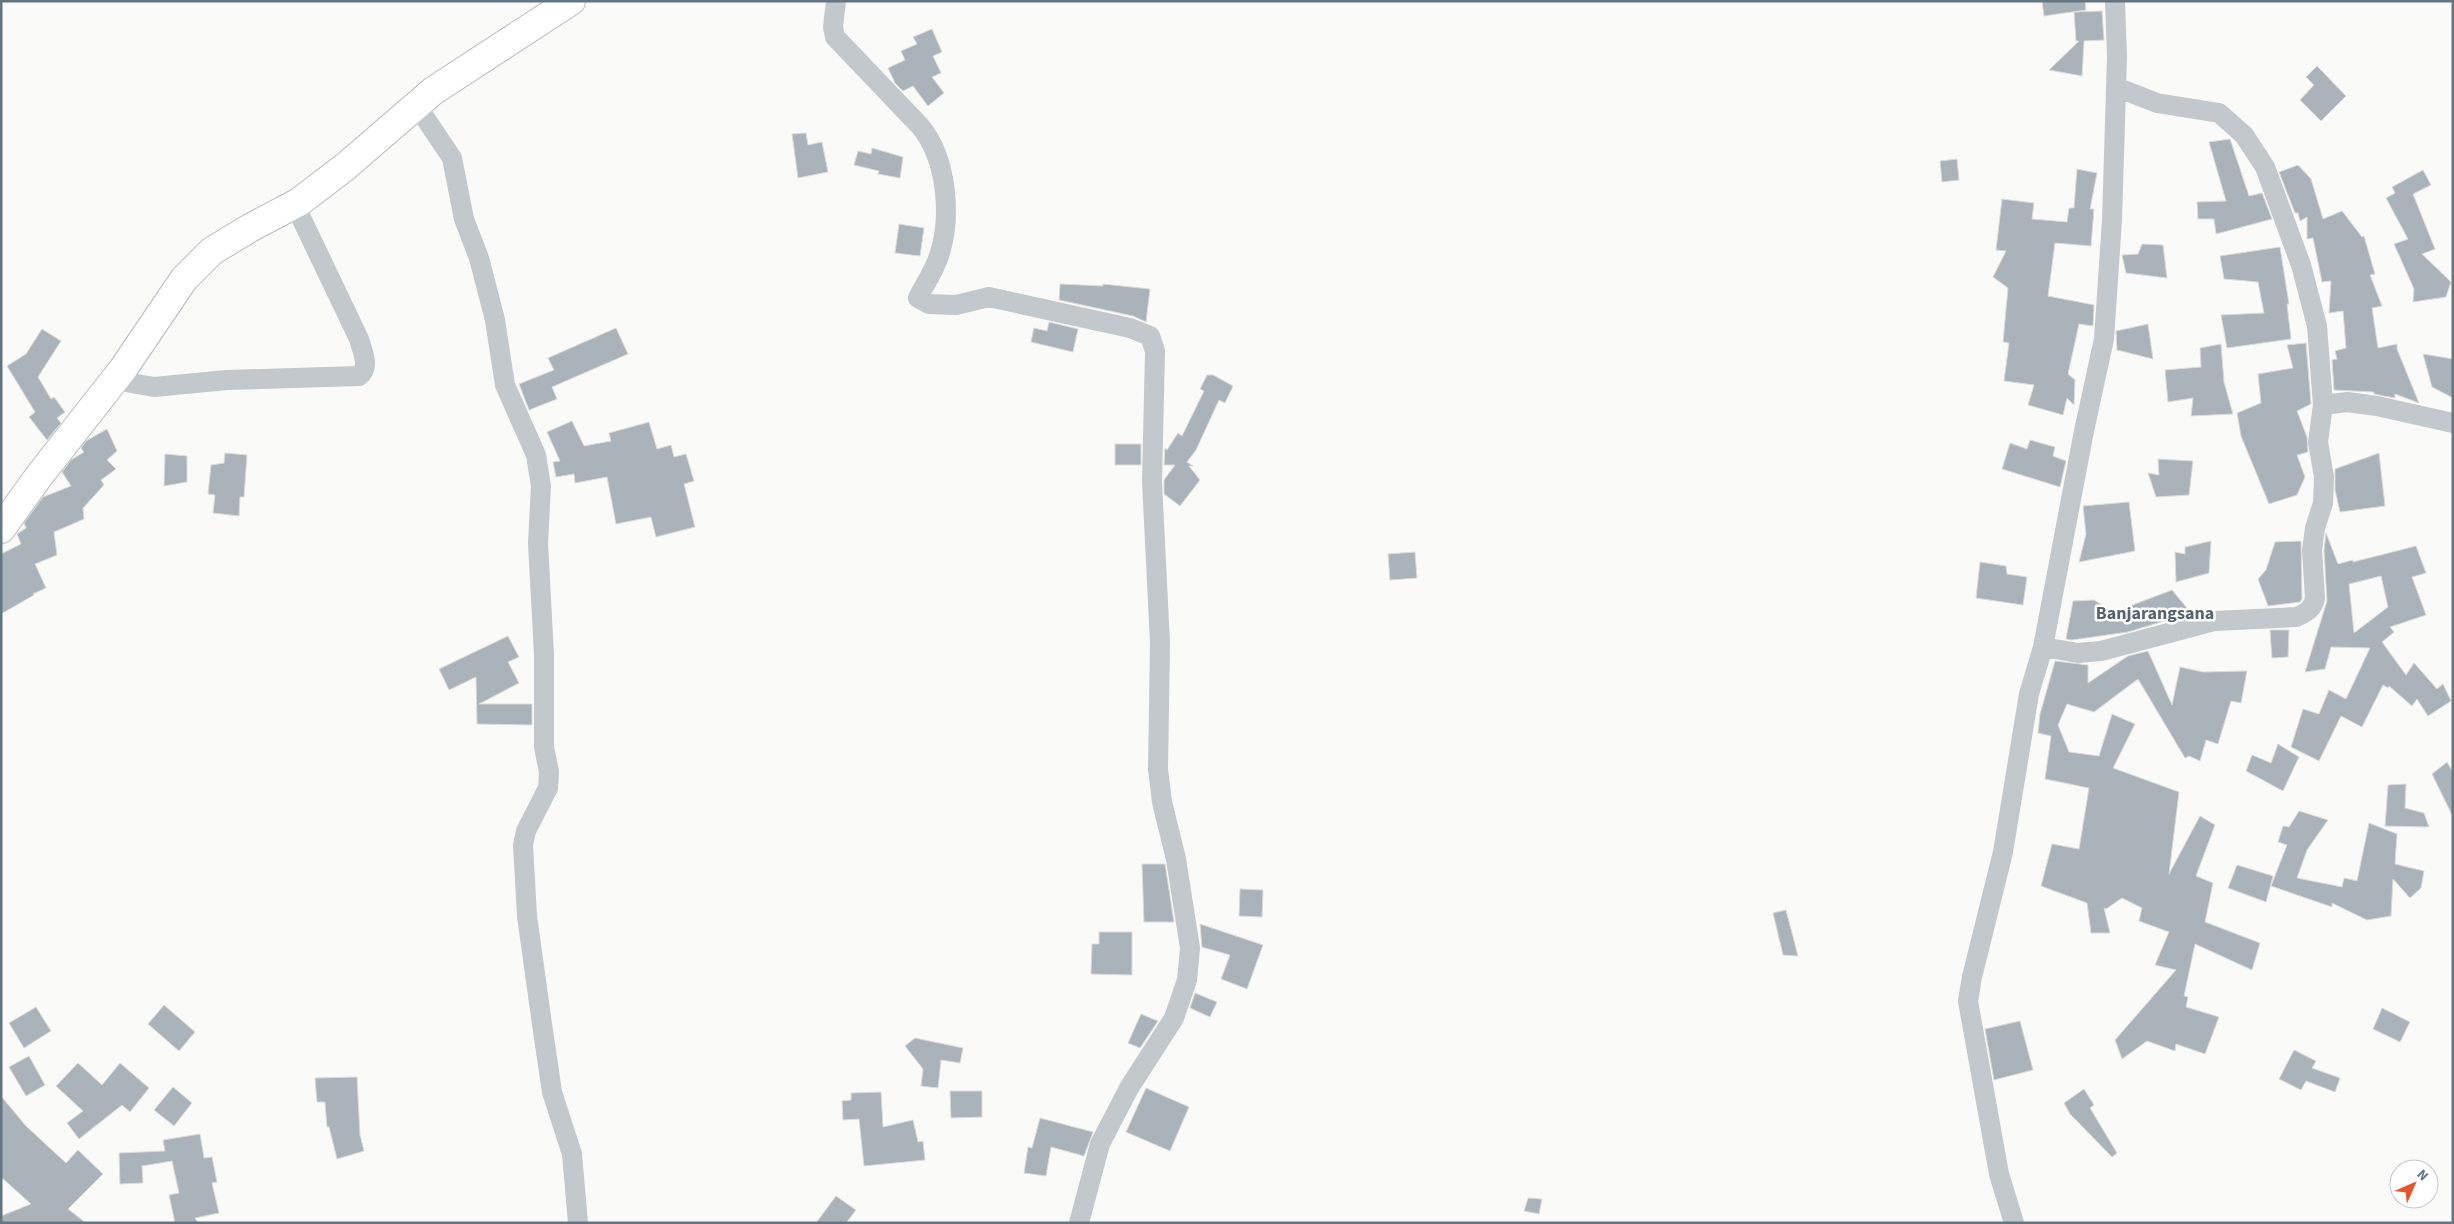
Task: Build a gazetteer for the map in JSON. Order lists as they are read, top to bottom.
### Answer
{
  "districts": ["Banjarangsana"],
  "north": "top right"
}
